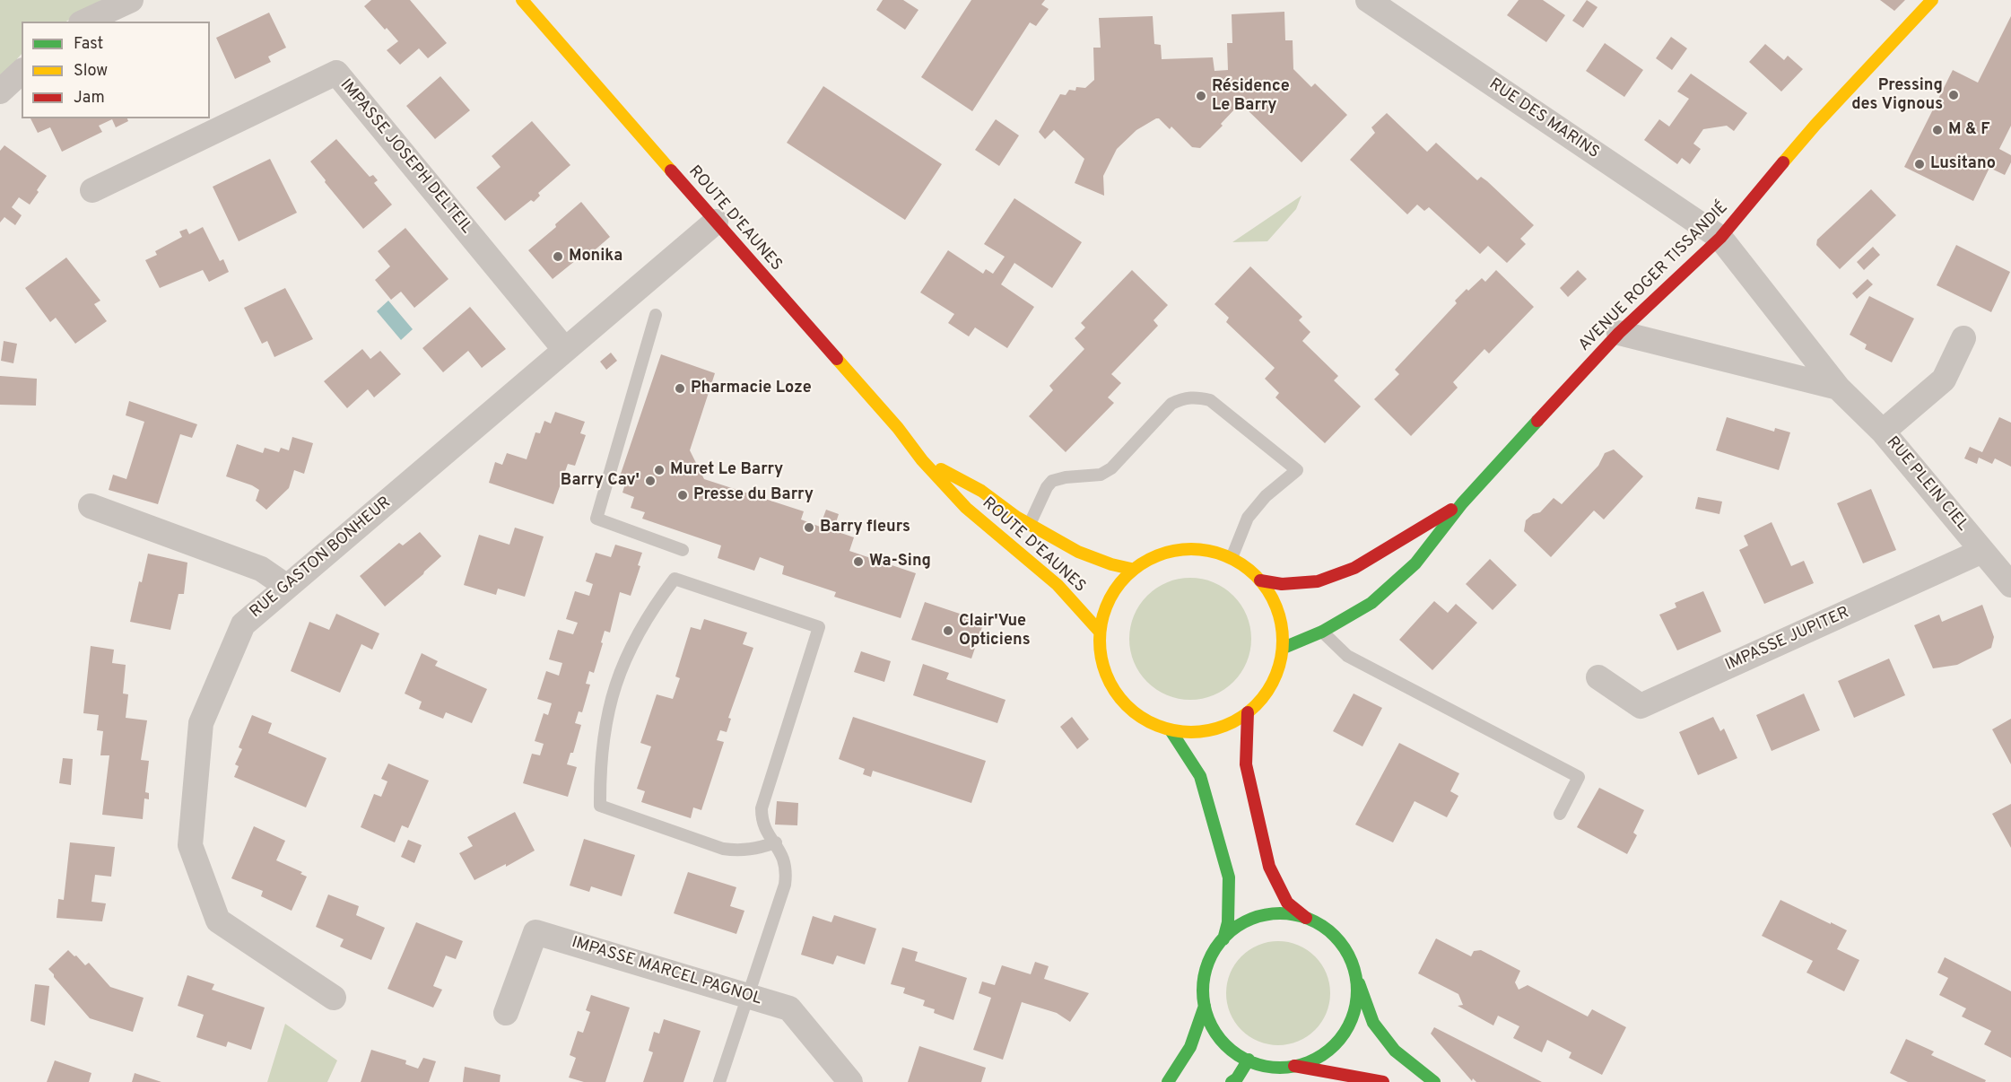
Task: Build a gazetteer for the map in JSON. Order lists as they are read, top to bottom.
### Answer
{
  "streets": {
    "main road": ["ROUTE D'EAUNES", "AVENUE ROGER TISSANDIÉ"],
    "street": [
      "RUE DES MARINS",
      "IMPASSE JOSEPH DELTEIL",
      "RUE PLEIN CIEL",
      "RUE GASTON BONHEUR",
      "IMPASSE JUPITER",
      "IMPASSE MARCEL PAGNOL"
    ]
  },
  "crossings": [
    ["RUE DES MARINS", "AVENUE ROGER TISSANDIÉ"],
    ["RUE DES MARINS", "RUE PLEIN CIEL"],
    ["IMPASSE JOSEPH DELTEIL", "RUE GASTON BONHEUR"],
    ["ROUTE D'EAUNES", "AVENUE ROGER TISSANDIÉ"],
    ["ROUTE D'EAUNES", "RUE GASTON BONHEUR"],
    ["AVENUE ROGER TISSANDIÉ", "RUE PLEIN CIEL"],
    ["RUE PLEIN CIEL", "IMPASSE JUPITER"]
  ],
  "places": [
    "Pressing des Vignous",
    "Résidence Le Barry",
    "M & F",
    "Lusitano",
    "Monika",
    "Pharmacie Loze",
    "Muret Le Barry",
    "Barry Cav'",
    "Presse du Barry",
    "Barry fleurs",
    "Wa-Sing",
    "Clair'Vue Opticiens"
  ],
  "legend": ["Fast", "Slow", "Jam"]
}
